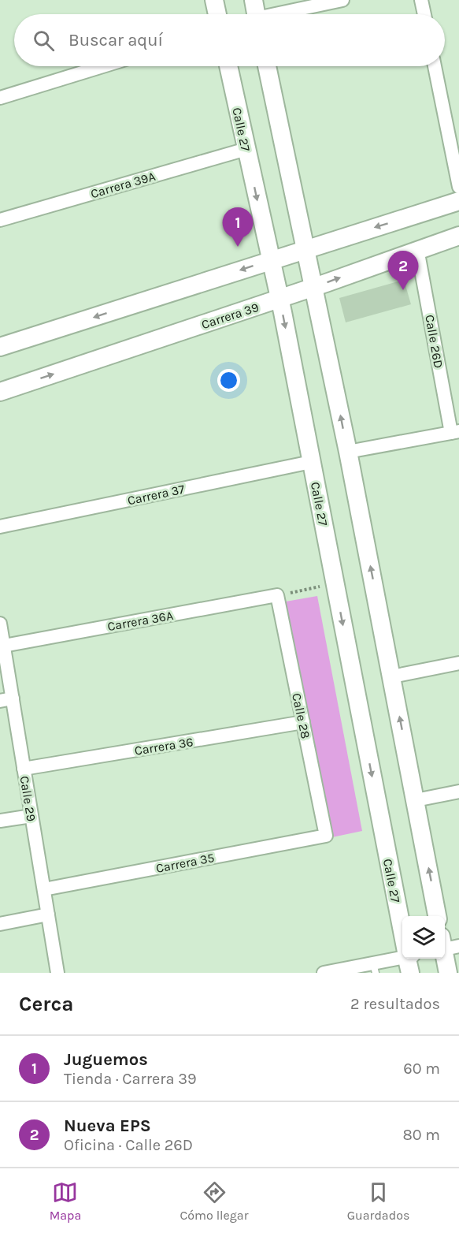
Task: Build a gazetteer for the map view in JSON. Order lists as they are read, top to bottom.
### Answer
{
  "streets": {
    "main road": ["Calle 27", "Carrera 39"],
    "street": [
      "Carrera 39A",
      "Calle 26D",
      "Carrera 37",
      "Carrera 36A",
      "Calle 28",
      "Carrera 36",
      "Calle 29",
      "Carrera 35"
    ]
  },
  "crossings": [
    ["Calle 27", "Carrera 39A"],
    ["Calle 27", "Carrera 39"],
    ["Calle 27", "Carrera 37"],
    ["Carrera 39", "Calle 26D"],
    ["Carrera 36A", "Calle 28"],
    ["Carrera 36A", "Calle 29"],
    ["Calle 28", "Carrera 36"],
    ["Calle 28", "Carrera 35"],
    ["Carrera 36", "Calle 29"],
    ["Calle 29", "Carrera 35"]
  ],
  "page": {
    "search": "Buscar aquí",
    "pins": ["1", "2"],
    "heading": ["Cerca", "2 resultados"],
    "list": [
      {
        "mark": "1",
        "name": "Juguemos",
        "note": "Tienda · Carrera 39",
        "value": "60 m"
      },
      {
        "mark": "2",
        "name": "Nueva EPS",
        "note": "Oficina · Calle 26D",
        "value": "80 m"
      }
    ],
    "nav": ["Mapa", "Cómo llegar", "Guardados"]
  }
}
